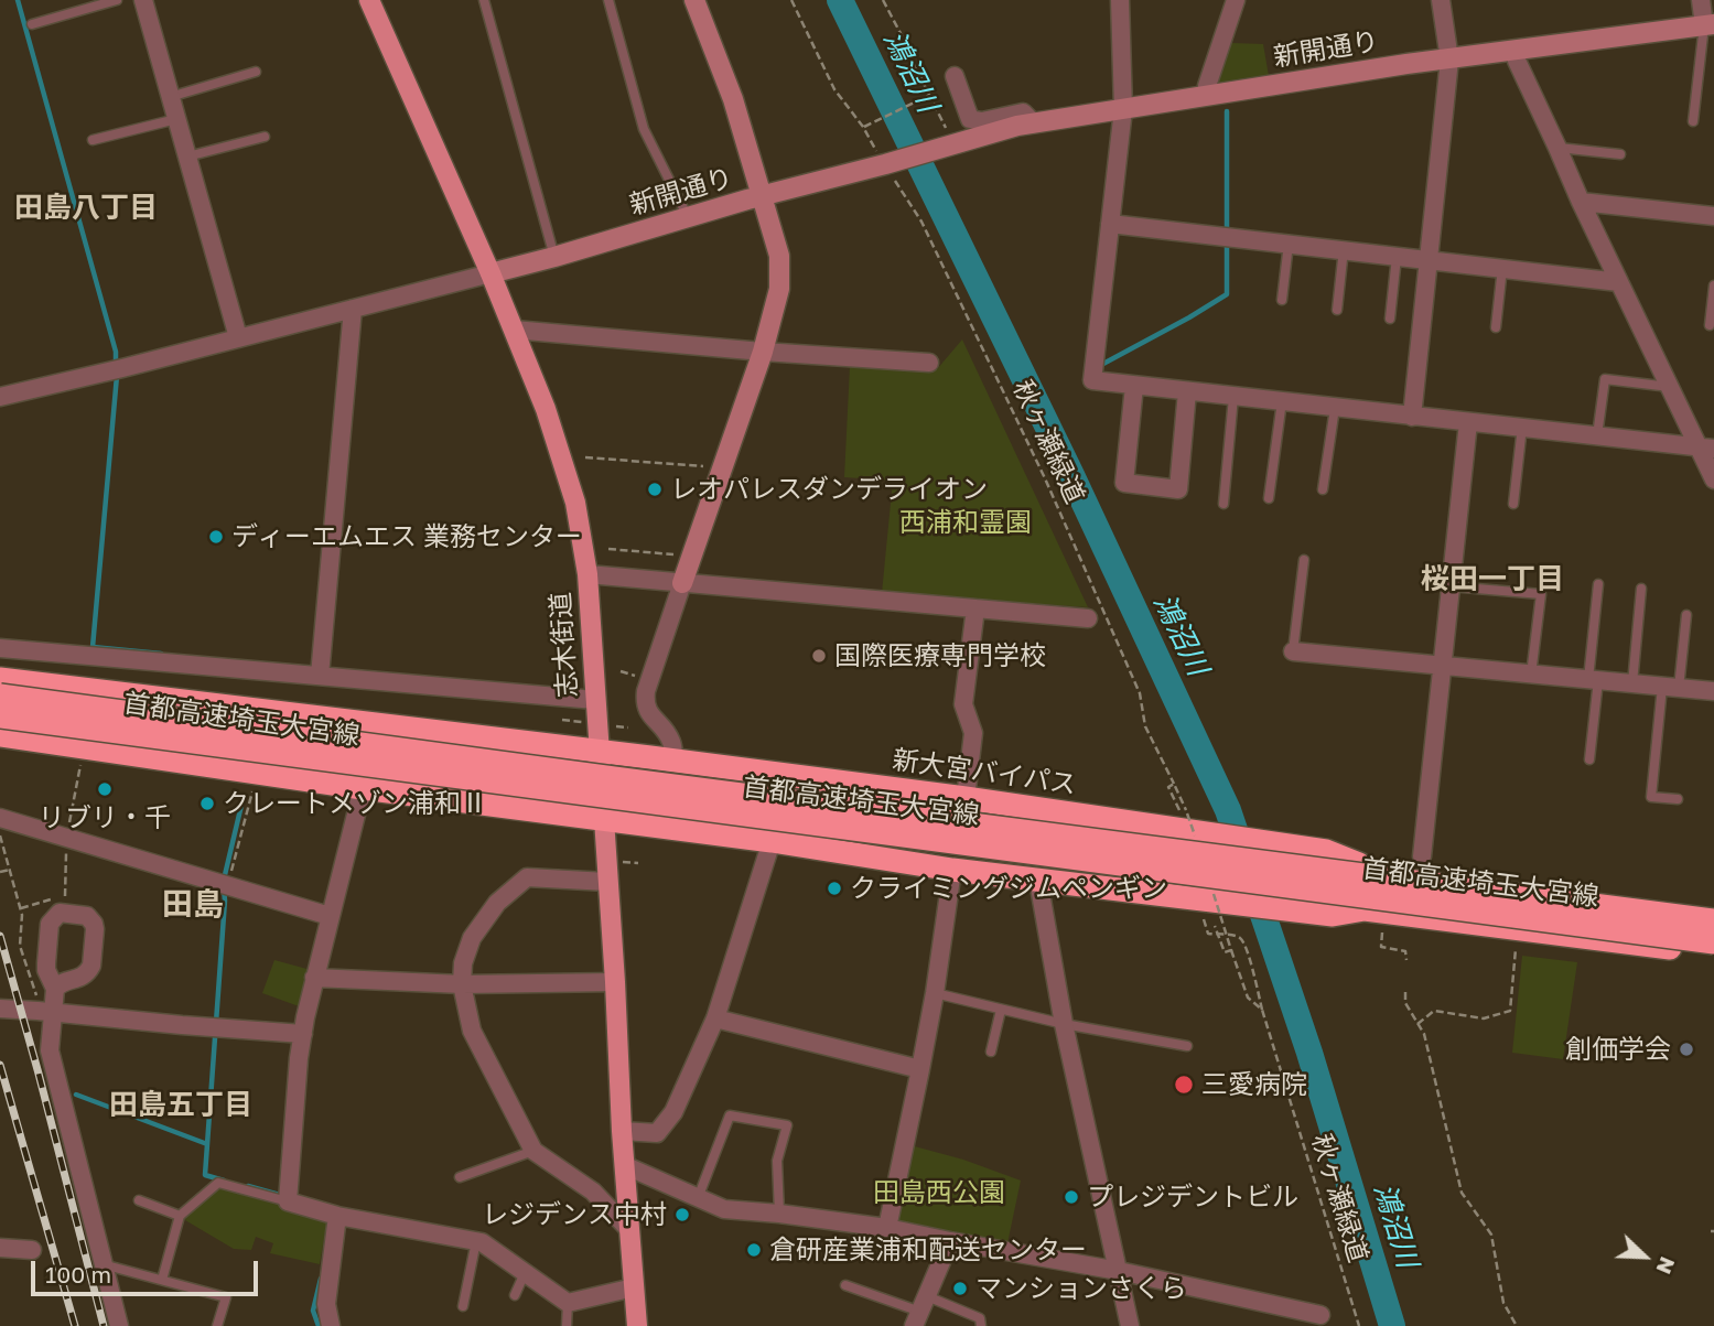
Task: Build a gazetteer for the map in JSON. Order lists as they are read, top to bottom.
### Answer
{
  "streets": {
    "highway": ["首都高速埼玉大宮線", "新大宮バイパス"],
    "main road": ["志木街道"],
    "street": ["新開通り"],
    "path": ["秋ヶ瀬緑道"]
  },
  "crossings": [
    ["新開通り", "秋ヶ瀬緑道"],
    ["新開通り", "志木街道"],
    ["志木街道", "新大宮バイパス"]
  ],
  "districts": [
    "田島八丁目",
    "桜田一丁目",
    "田島",
    "田島五丁目"
  ],
  "water": ["鴻沼川"],
  "parks": ["西浦和霊園", "田島西公園"],
  "places": [
    "レオパレスダンデライオン",
    "ディーエムエス 業務センター",
    "国際医療専門学校",
    "リブリ・千",
    "クレートメゾン浦和Ⅱ",
    "クライミングジムペンギン",
    "創価学会",
    "三愛病院",
    "プレジデントビル",
    "レジデンス中村",
    "倉研産業浦和配送センター",
    "マンションさくら"
  ],
  "scale_bar": "100 m",
  "north": "bottom right"
}
